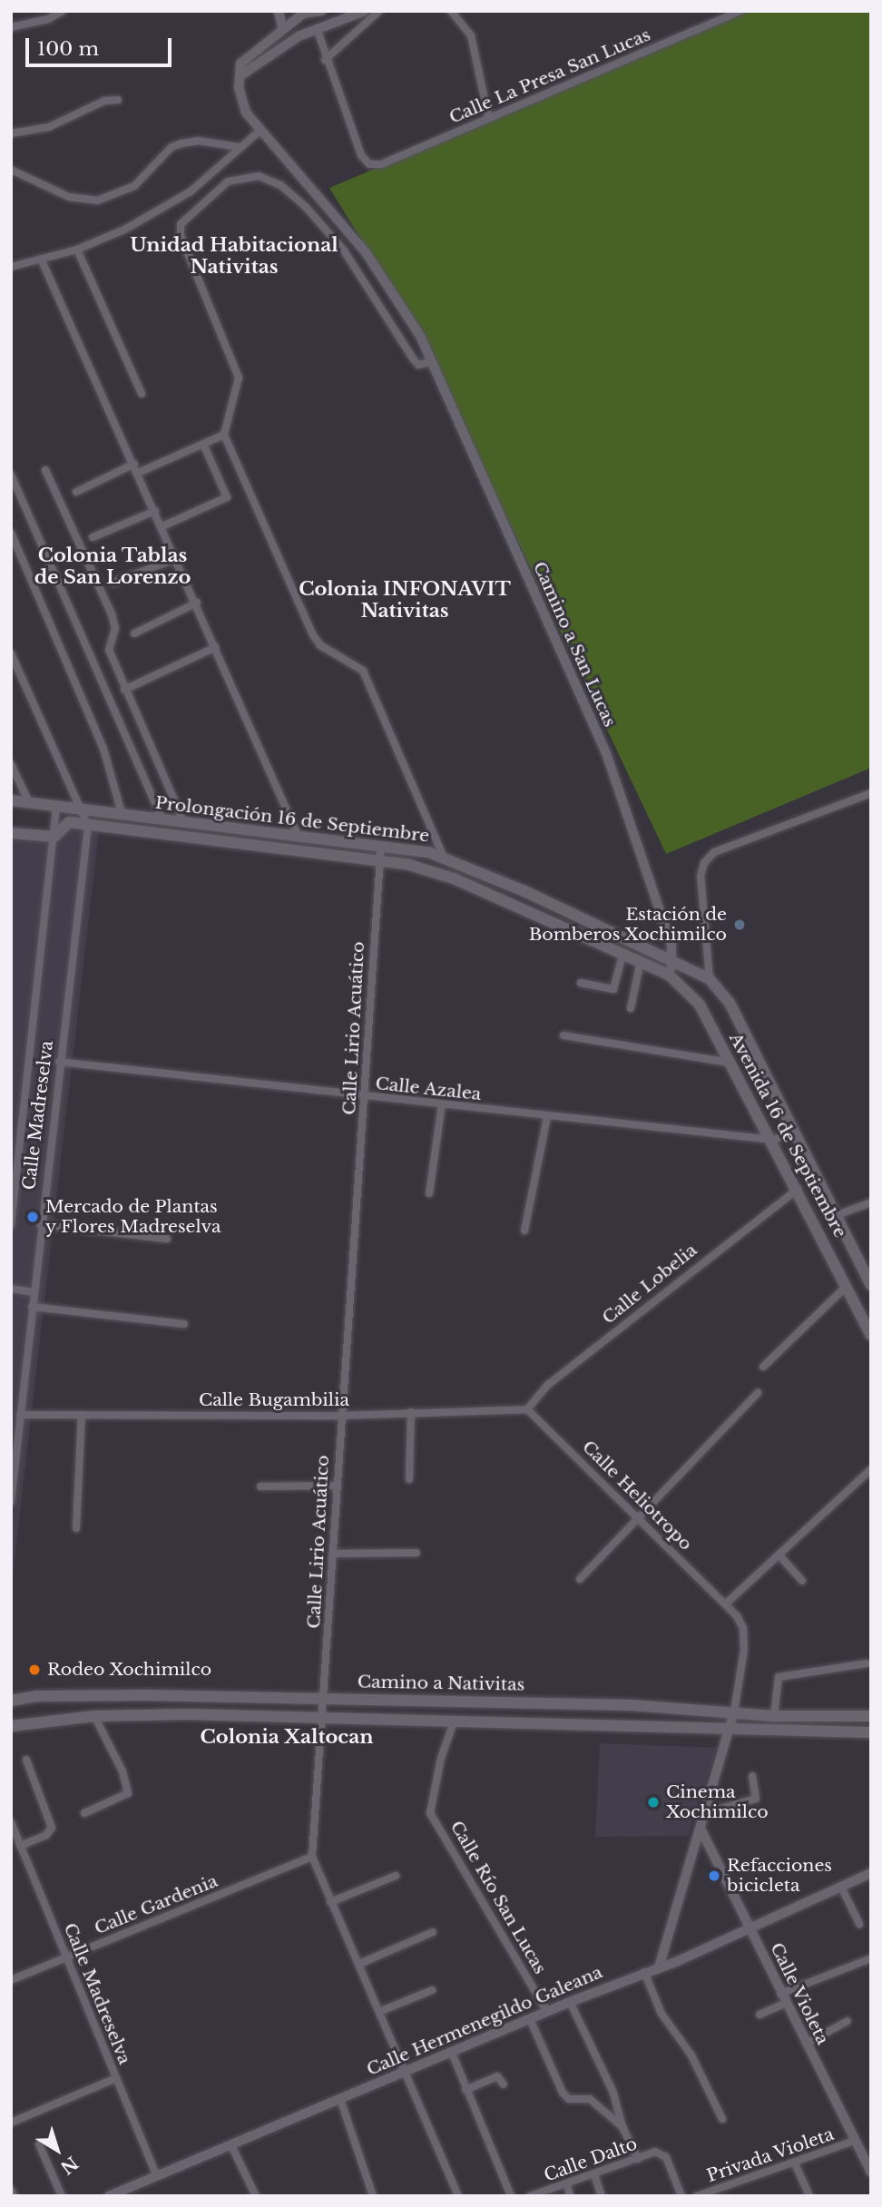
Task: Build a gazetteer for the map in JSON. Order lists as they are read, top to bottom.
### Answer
{
  "streets": {
    "main road": ["Prolongación 16 de Septiembre", "Avenida 16 de Septiembre", "Camino a Nativitas"],
    "street": [
      "Calle La Presa San Lucas",
      "Camino a San Lucas",
      "Calle Lirio Acuático",
      "Calle Azalea",
      "Calle Madreselva",
      "Calle Lobelia",
      "Calle Bugambilia",
      "Calle Heliotropo",
      "Calle Río San Lucas",
      "Calle Gardenia",
      "Calle Violeta",
      "Calle Hermenegildo Galeana",
      "Privada Violeta",
      "Calle Dalto"
    ]
  },
  "crossings": [
    ["Camino a San Lucas", "Avenida 16 de Septiembre"],
    ["Prolongación 16 de Septiembre", "Calle Lirio Acuático"],
    ["Prolongación 16 de Septiembre", "Calle Madreselva"],
    ["Prolongación 16 de Septiembre", "Avenida 16 de Septiembre"],
    ["Calle Lirio Acuático", "Calle Azalea"],
    ["Calle Lirio Acuático", "Calle Bugambilia"],
    ["Calle Lirio Acuático", "Camino a Nativitas"],
    ["Calle Lirio Acuático", "Calle Gardenia"],
    ["Calle Lirio Acuático", "Calle Hermenegildo Galeana"],
    ["Calle Azalea", "Calle Madreselva"],
    ["Calle Azalea", "Avenida 16 de Septiembre"],
    ["Calle Madreselva", "Calle Bugambilia"],
    ["Calle Madreselva", "Calle Gardenia"],
    ["Calle Madreselva", "Calle Hermenegildo Galeana"],
    ["Avenida 16 de Septiembre", "Calle Lobelia"],
    ["Calle Lobelia", "Calle Bugambilia"],
    ["Calle Lobelia", "Calle Heliotropo"],
    ["Calle Bugambilia", "Calle Heliotropo"],
    ["Calle Heliotropo", "Camino a Nativitas"],
    ["Calle Heliotropo", "Calle Violeta"],
    ["Calle Heliotropo", "Calle Hermenegildo Galeana"],
    ["Calle Río San Lucas", "Calle Hermenegildo Galeana"],
    ["Calle Violeta", "Calle Hermenegildo Galeana"],
    ["Calle Violeta", "Privada Violeta"]
  ],
  "districts": [
    "Unidad Habitacional Nativitas",
    "Colonia Tablas de San Lorenzo",
    "Colonia INFONAVIT Nativitas",
    "Colonia Xaltocan"
  ],
  "places": [
    "Estación de Bomberos Xochimilco",
    "Mercado de Plantas y Flores Madreselva",
    "Rodeo Xochimilco",
    "Cinema Xochimilco",
    "Refacciones bicicleta"
  ],
  "scale_bar": "100 m",
  "north": "bottom right"
}
